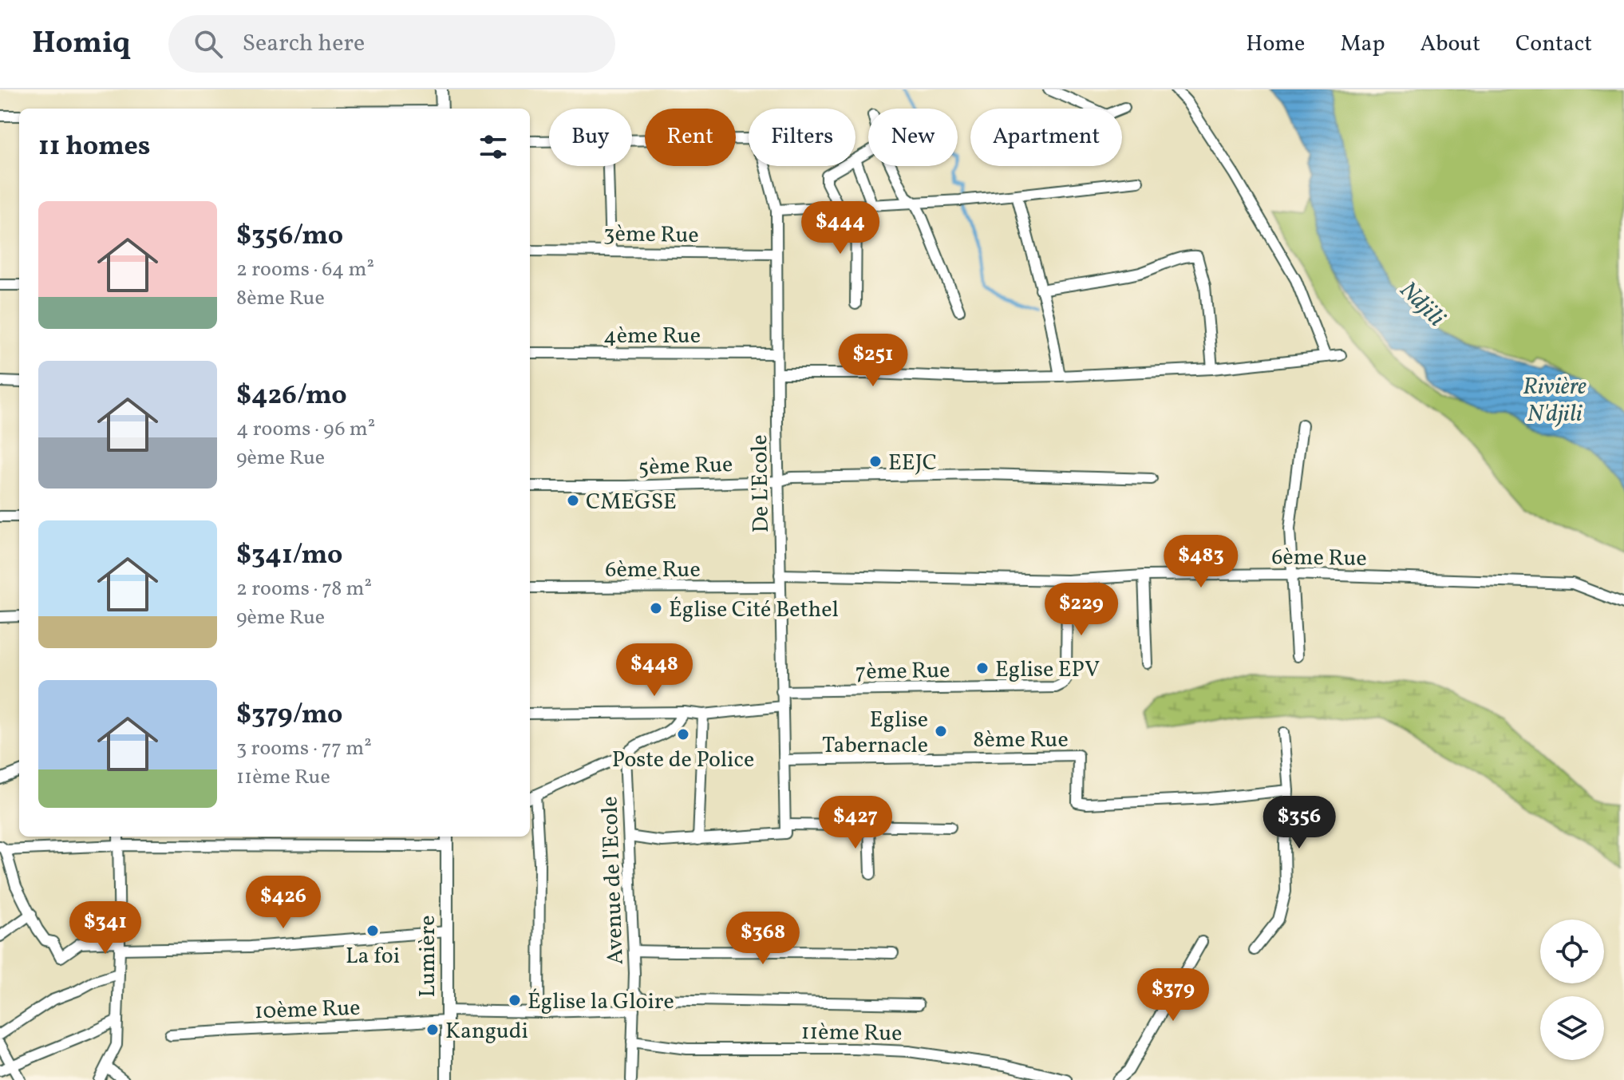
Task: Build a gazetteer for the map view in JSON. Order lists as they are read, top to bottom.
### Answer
{
  "streets": {
    "street": [
      "3ème Rue",
      "4ème Rue",
      "5ème Rue",
      "De L'Ecole",
      "6ème Rue",
      "7ème Rue",
      "8ème Rue",
      "Avenue de l'Ecole",
      "Lumière",
      "10ème Rue",
      "11ème Rue"
    ]
  },
  "crossings": [
    ["3ème Rue", "De L'Ecole"],
    ["4ème Rue", "De L'Ecole"],
    ["5ème Rue", "De L'Ecole"],
    ["De L'Ecole", "6ème Rue"],
    ["De L'Ecole", "7ème Rue"],
    ["De L'Ecole", "8ème Rue"],
    ["6ème Rue", "7ème Rue"],
    ["Avenue de l'Ecole", "10ème Rue"],
    ["Avenue de l'Ecole", "11ème Rue"],
    ["Lumière", "10ème Rue"]
  ],
  "water": ["Ndjili", "Rivière N'djili"],
  "places": [
    "EEJC",
    "CMEGSE",
    "Église Cité Bethel",
    "Eglise EPV",
    "Eglise Tabernacle",
    "Poste de Police",
    "La foi",
    "Église la Gloire",
    "Kangudi"
  ],
  "page": {
    "header": "Homiq",
    "search": "Search here",
    "nav": [
      "Home",
      "Map",
      "About",
      "Contact"
    ],
    "chip": [
      "Buy",
      "Rent",
      "Filters",
      "New",
      "Apartment"
    ],
    "heading": "11 homes",
    "list": [
      {
        "name": "$356/mo",
        "note": "2 rooms · 64 m² · 8ème Rue"
      },
      {
        "name": "$426/mo",
        "note": "4 rooms · 96 m² · 9ème Rue"
      },
      {
        "name": "$341/mo",
        "note": "2 rooms · 78 m² · 9ème Rue"
      },
      {
        "name": "$379/mo",
        "note": "3 rooms · 77 m² · 11ème Rue"
      }
    ],
    "price": [
      "$444",
      "$251",
      "$483",
      "$229",
      "$448",
      "$427",
      "$356",
      "$426",
      "$341",
      "$368",
      "$379"
    ]
  }
}
